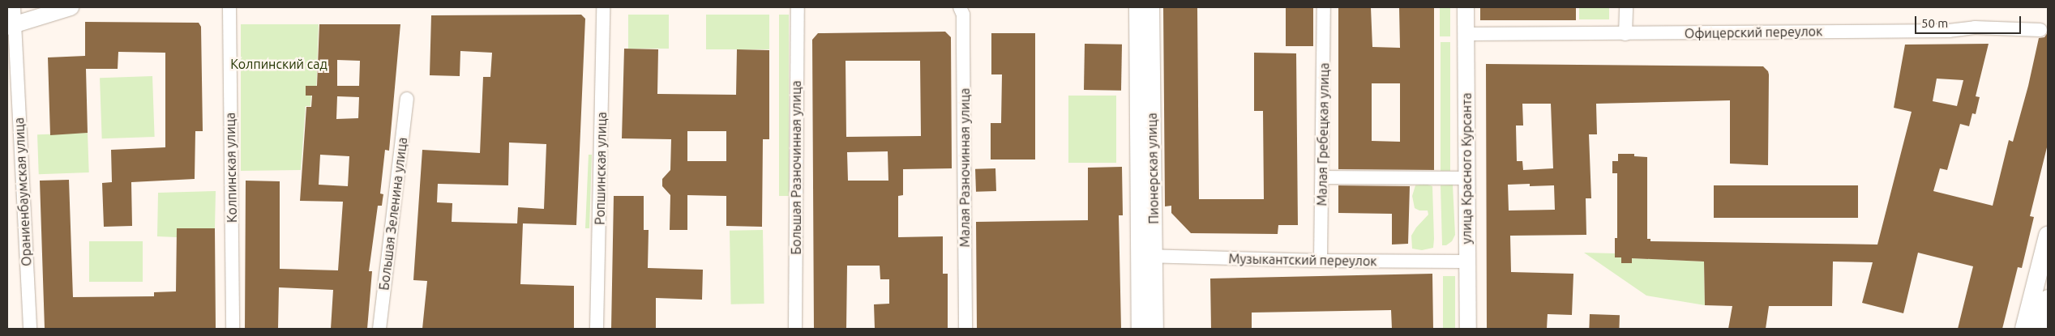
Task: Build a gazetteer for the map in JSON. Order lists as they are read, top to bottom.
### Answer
{
  "streets": {
    "street": [
      "Офицерский переулок",
      "Малая Гребецкая улица",
      "Колпинская улица",
      "Большая Разночинная улица",
      "Малая Разночинная улица",
      "Ропшинская улица",
      "Пионерская улица",
      "улица Красного Курсанта",
      "Ораниенбаумская улица",
      "Большая Зеленина улица",
      "Музыкантский переулок"
    ]
  },
  "crossings": [
    ["Офицерский переулок", "улица Красного Курсанта"],
    ["Малая Гребецкая улица", "Музыкантский переулок"],
    ["Пионерская улица", "Музыкантский переулок"],
    ["улица Красного Курсанта", "Музыкантский переулок"]
  ],
  "parks": ["Колпинский сад"],
  "scale_bar": "50 m"
}
